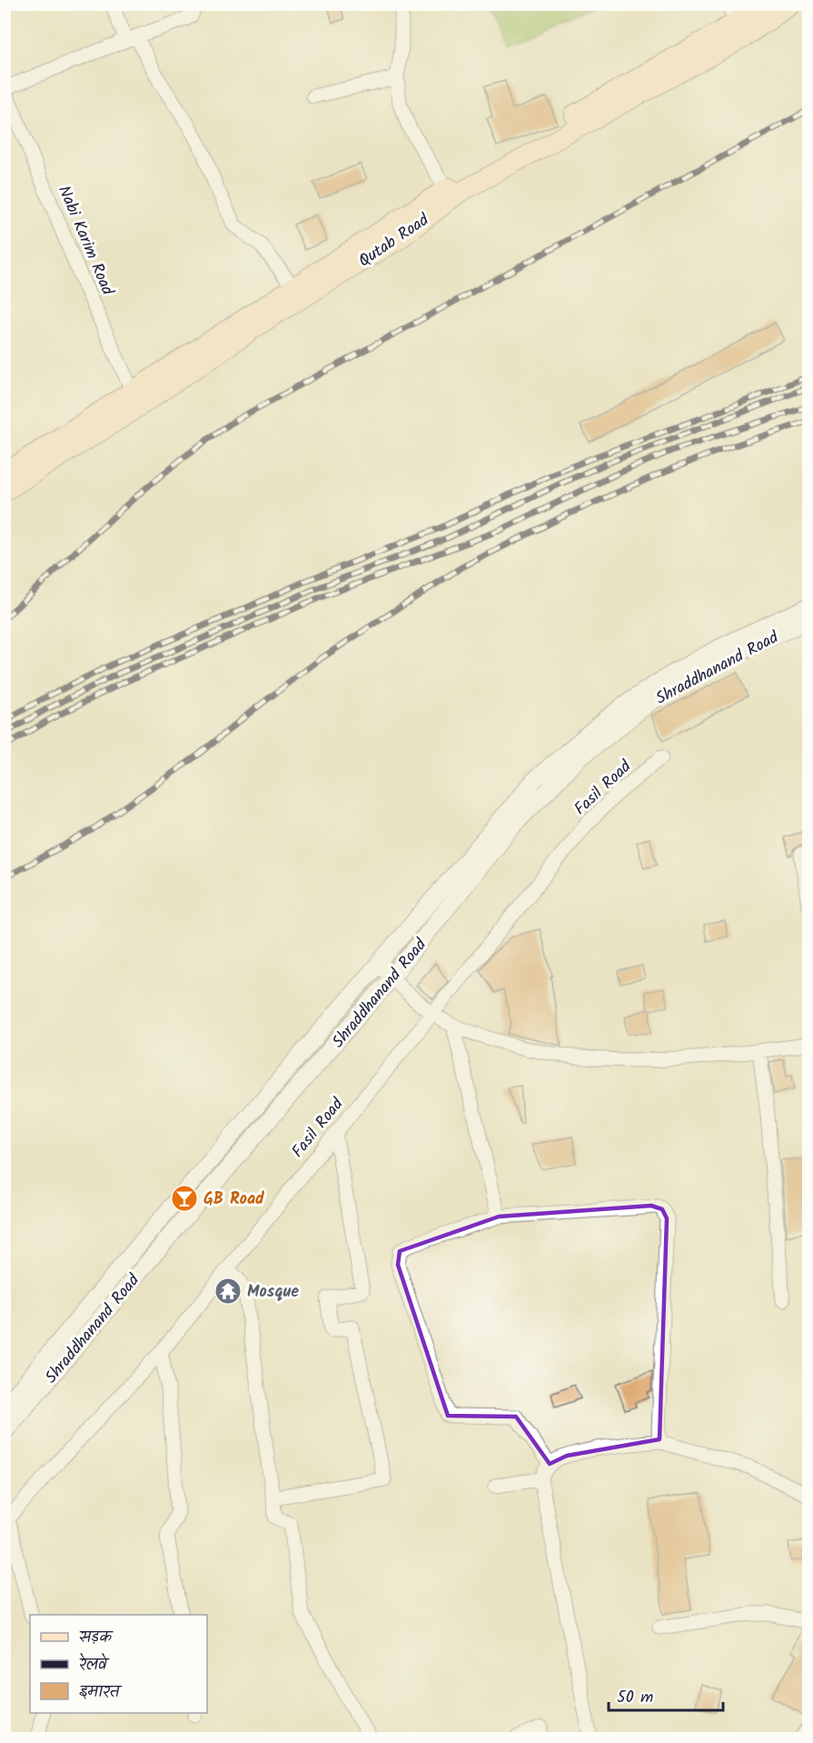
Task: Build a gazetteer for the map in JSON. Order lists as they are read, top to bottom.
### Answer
{
  "streets": {
    "main road": ["Qutab Road"],
    "street": ["Nabi Karim Road", "Shraddhanand Road", "Fasil Road"]
  },
  "crossings": [
    ["Nabi Karim Road", "Qutab Road"]
  ],
  "places": {
    "bar": ["GB Road"],
    "temple": ["Mosque"]
  },
  "legend": ["सड़क", "रेलवे", "इमारत"],
  "scale_bar": "50 m"
}
